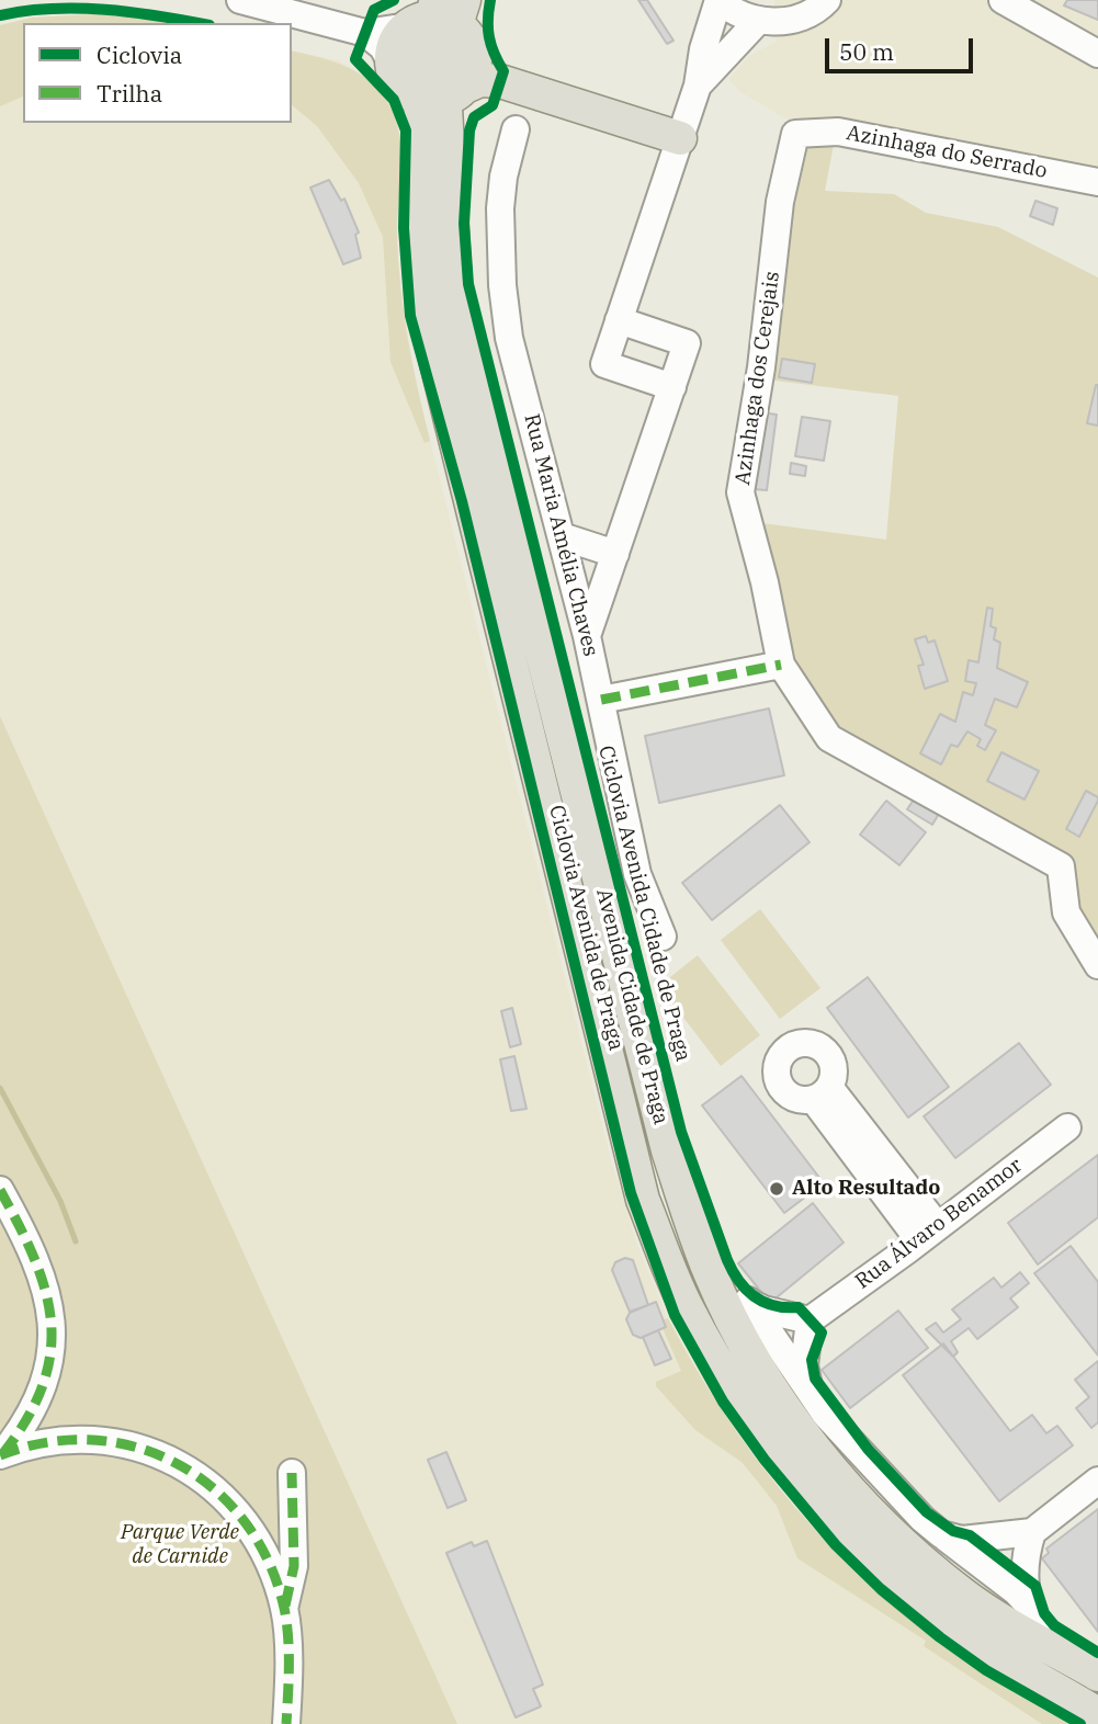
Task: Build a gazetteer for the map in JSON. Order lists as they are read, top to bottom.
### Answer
{
  "streets": {
    "main road": ["Avenida Cidade de Praga"],
    "street": [
      "Azinhaga do Serrado",
      "Azinhaga dos Cerejais",
      "Rua Maria Amélia Chaves",
      "Rua Álvaro Benamor"
    ],
    "cycle path": ["Ciclovia Avenida Cidade de Praga", "Ciclovia Avenida de Praga"]
  },
  "crossings": [
    ["Azinhaga do Serrado", "Azinhaga dos Cerejais"]
  ],
  "parks": ["Parque Verde de Carnide"],
  "places": ["Alto Resultado"],
  "legend": ["Ciclovia", "Trilha"],
  "scale_bar": "50 m"
}
